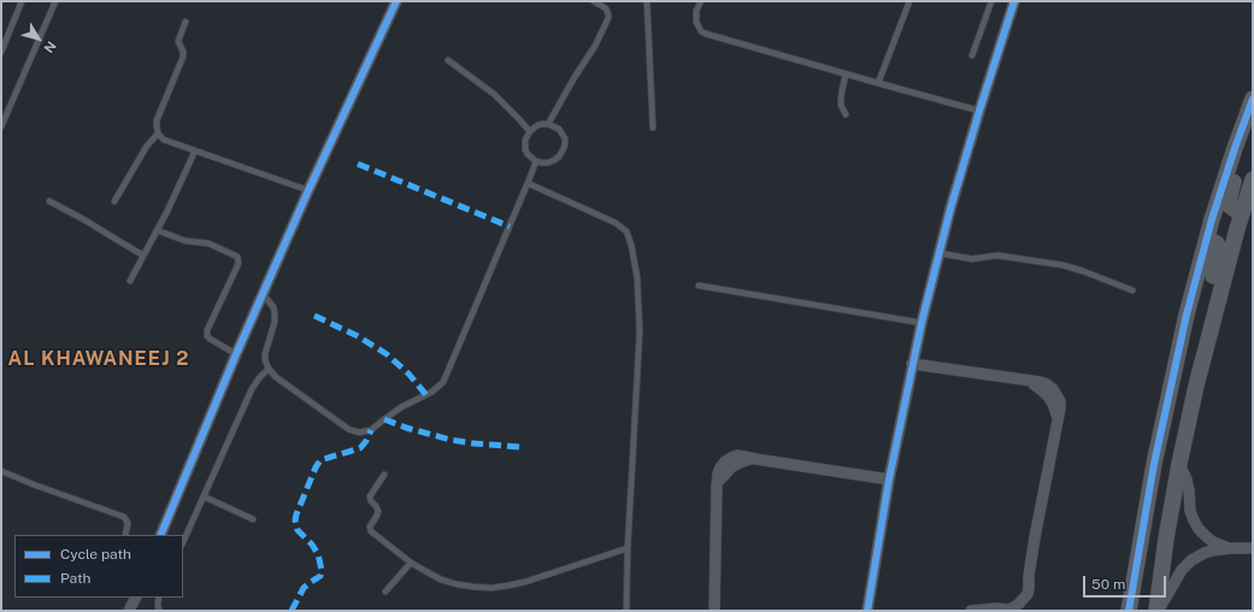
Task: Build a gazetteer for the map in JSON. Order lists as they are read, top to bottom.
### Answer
{
  "districts": ["AL KHAWANEEJ 2"],
  "legend": ["Cycle path", "Path"],
  "scale_bar": "50 m",
  "north": "bottom right"
}
